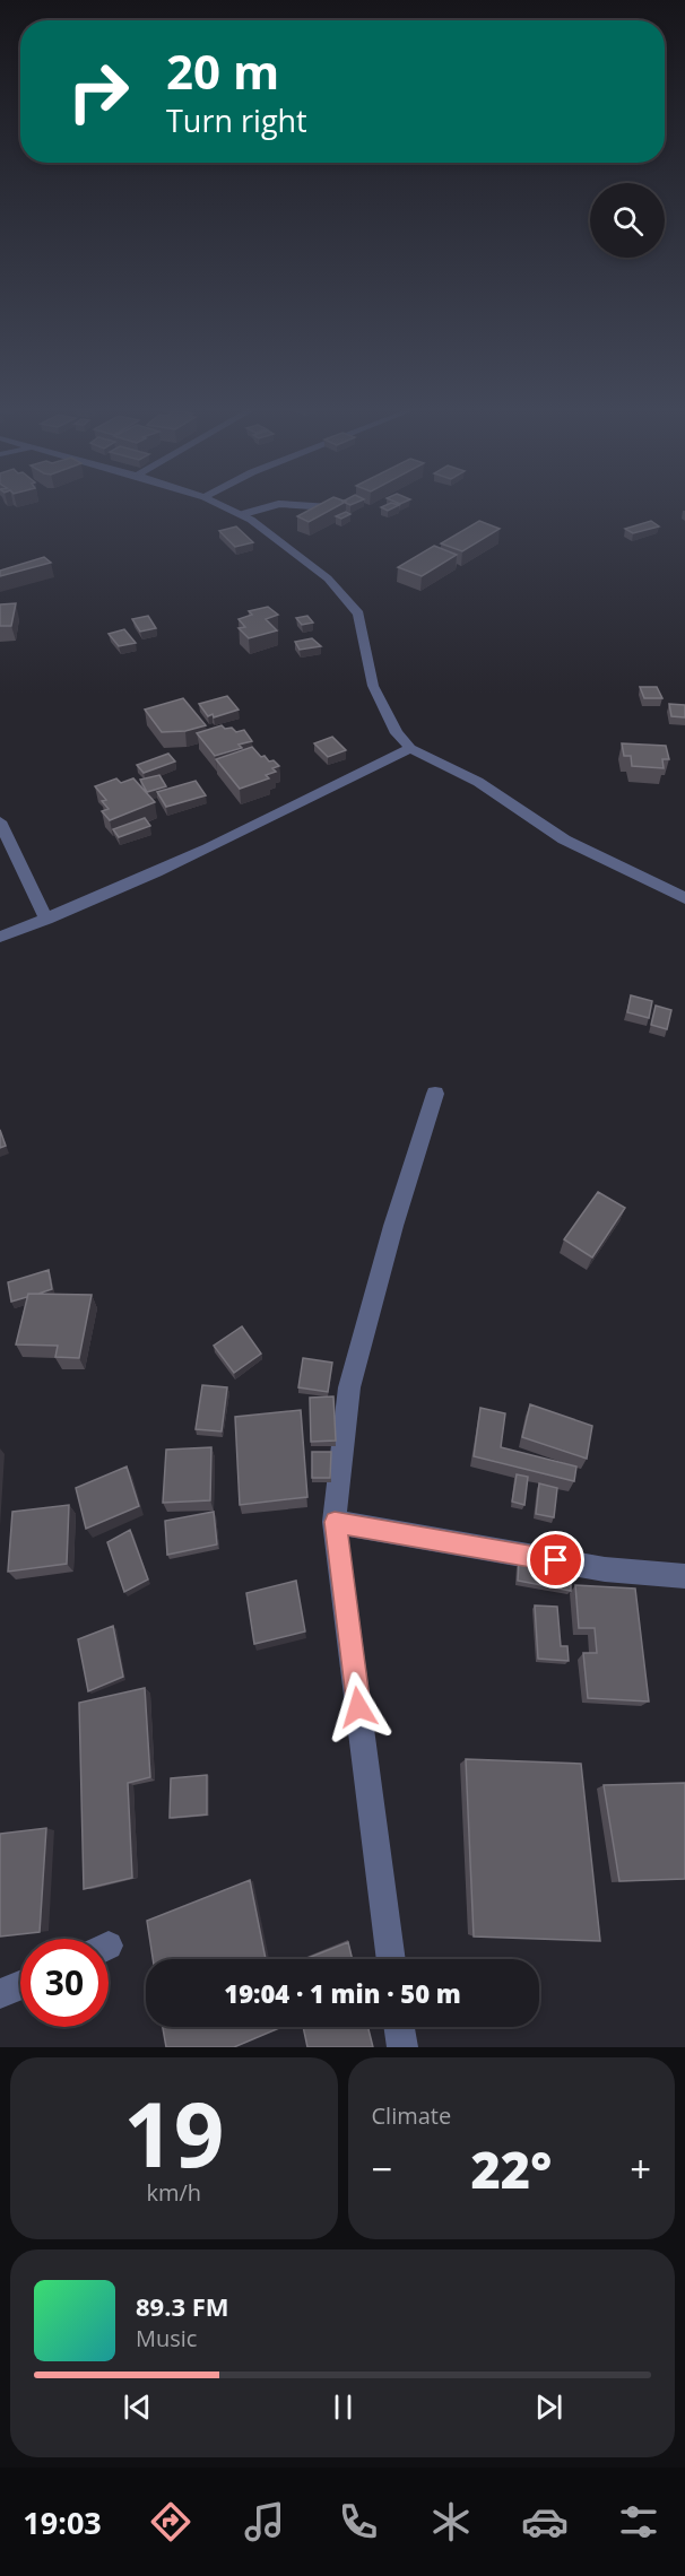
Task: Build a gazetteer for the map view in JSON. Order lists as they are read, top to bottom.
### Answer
{
  "page": {
    "turn": ["20 m", "Turn right"],
    "limit": "30",
    "trip": "19:04 · 1 min · 50 m",
    "tile": [
      ["19", "km/h"],
      "Climate"
    ],
    "heat": ["−", "22°", "+"],
    "song": ["89.3 FM", "Music"],
    "tabs": "19:03"
  }
}
